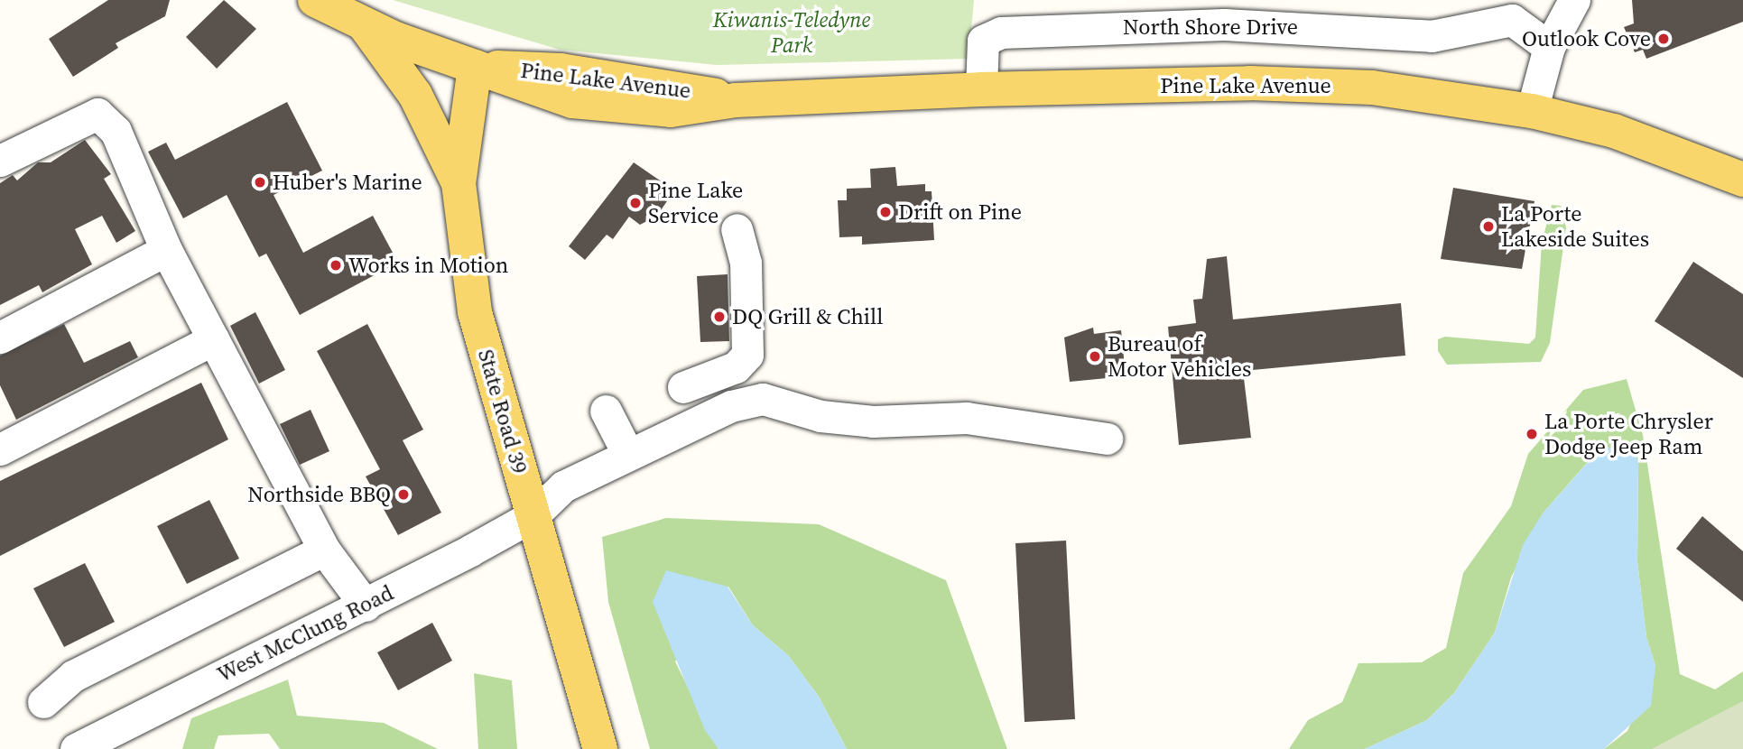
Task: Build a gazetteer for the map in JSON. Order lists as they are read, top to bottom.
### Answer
{
  "streets": {
    "main road": ["Pine Lake Avenue", "State Road 39"],
    "street": ["North Shore Drive", "West McClung Road"]
  },
  "crossings": [
    ["North Shore Drive", "Pine Lake Avenue"],
    ["Pine Lake Avenue", "State Road 39"],
    ["State Road 39", "West McClung Road"]
  ],
  "parks": ["Kiwanis-Teledyne Park"],
  "places": [
    "Outlook Cove",
    "Huber's Marine",
    "Pine Lake Service",
    "Drift on Pine",
    "La Porte Lakeside Suites",
    "Works in Motion",
    "DQ Grill & Chill",
    "Bureau of Motor Vehicles",
    "La Porte Chrysler Dodge Jeep Ram",
    "Northside BBQ"
  ]
}
